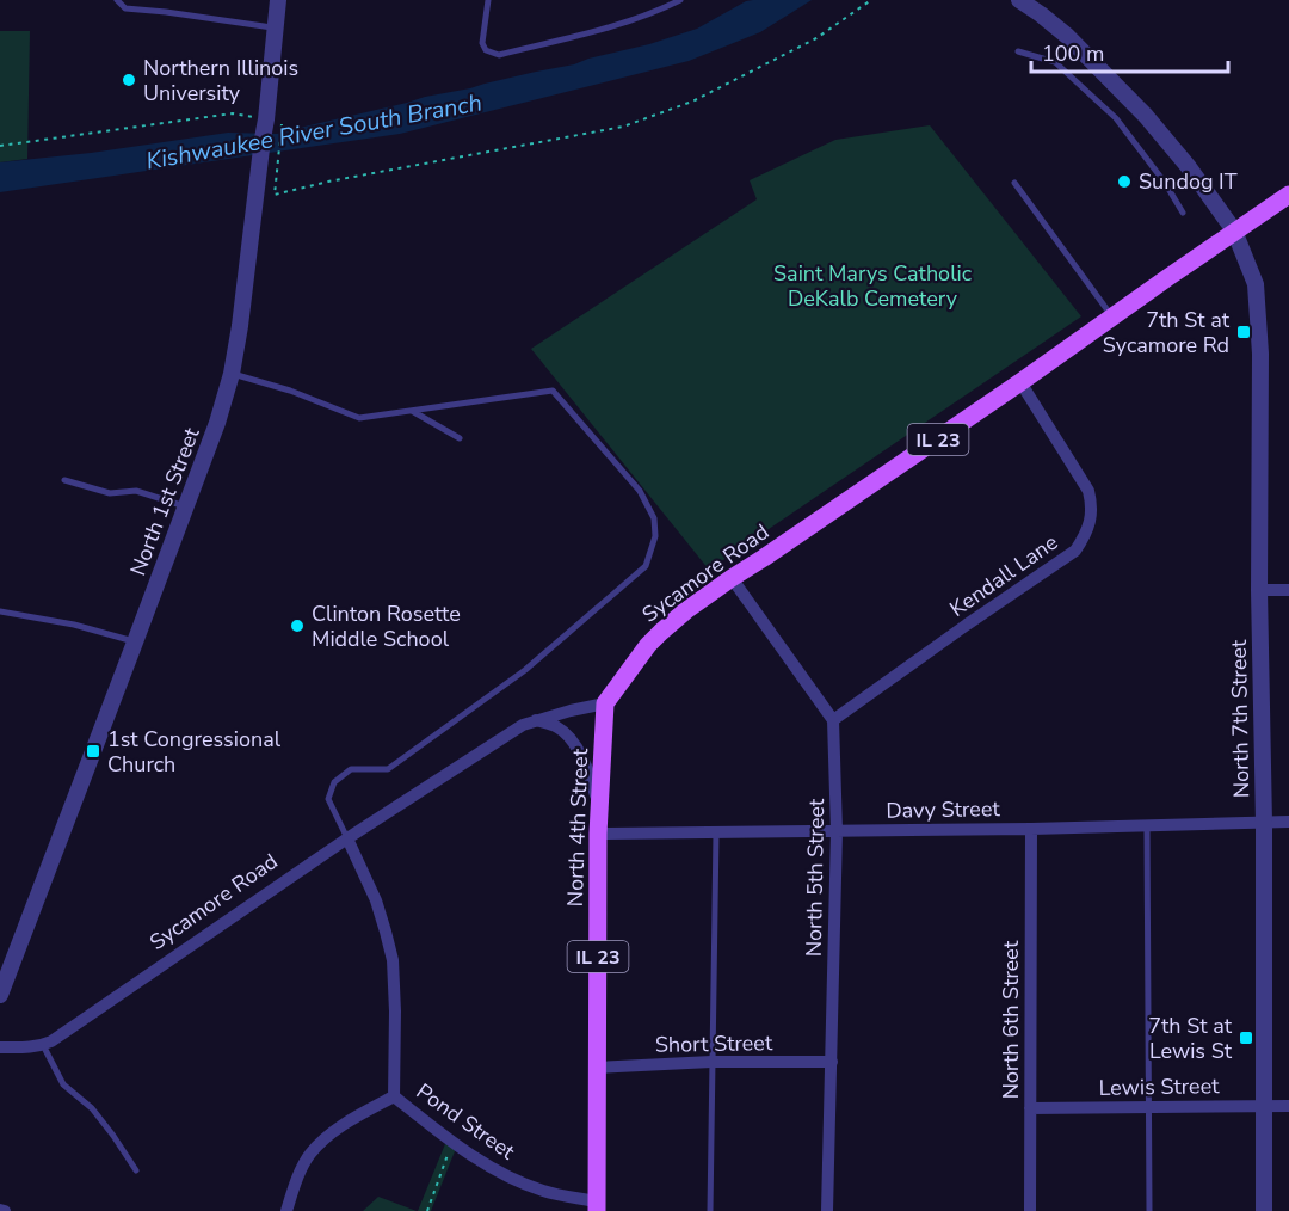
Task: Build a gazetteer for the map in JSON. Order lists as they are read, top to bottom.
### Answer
{
  "streets": {
    "main road": ["IL 23", "Sycamore Road", "North 4th Street"],
    "street": [
      "North 1st Street",
      "Kendall Lane",
      "North 7th Street",
      "Davy Street",
      "North 5th Street",
      "North 6th Street",
      "Short Street",
      "Lewis Street",
      "Pond Street"
    ]
  },
  "crossings": [
    ["Sycamore Road", "Kendall Lane"],
    ["Sycamore Road", "North 7th Street"],
    ["Sycamore Road", "North 4th Street"],
    ["Kendall Lane", "North 5th Street"],
    ["North 7th Street", "Davy Street"],
    ["North 7th Street", "Lewis Street"],
    ["Davy Street", "North 4th Street"],
    ["Davy Street", "North 5th Street"],
    ["Davy Street", "North 6th Street"],
    ["North 4th Street", "Short Street"],
    ["North 4th Street", "Pond Street"],
    ["North 5th Street", "Short Street"],
    ["North 6th Street", "Lewis Street"]
  ],
  "water": ["Kishwaukee River South Branch"],
  "parks": ["Saint Marys Catholic DeKalb Cemetery"],
  "places": {
    "other": ["Northern Illinois University", "Sundog IT", "Clinton Rosette Middle School"],
    "transit": ["7th St at Sycamore Rd", "1st Congressional Church", "7th St at Lewis St"]
  },
  "scale_bar": "100 m"
}
